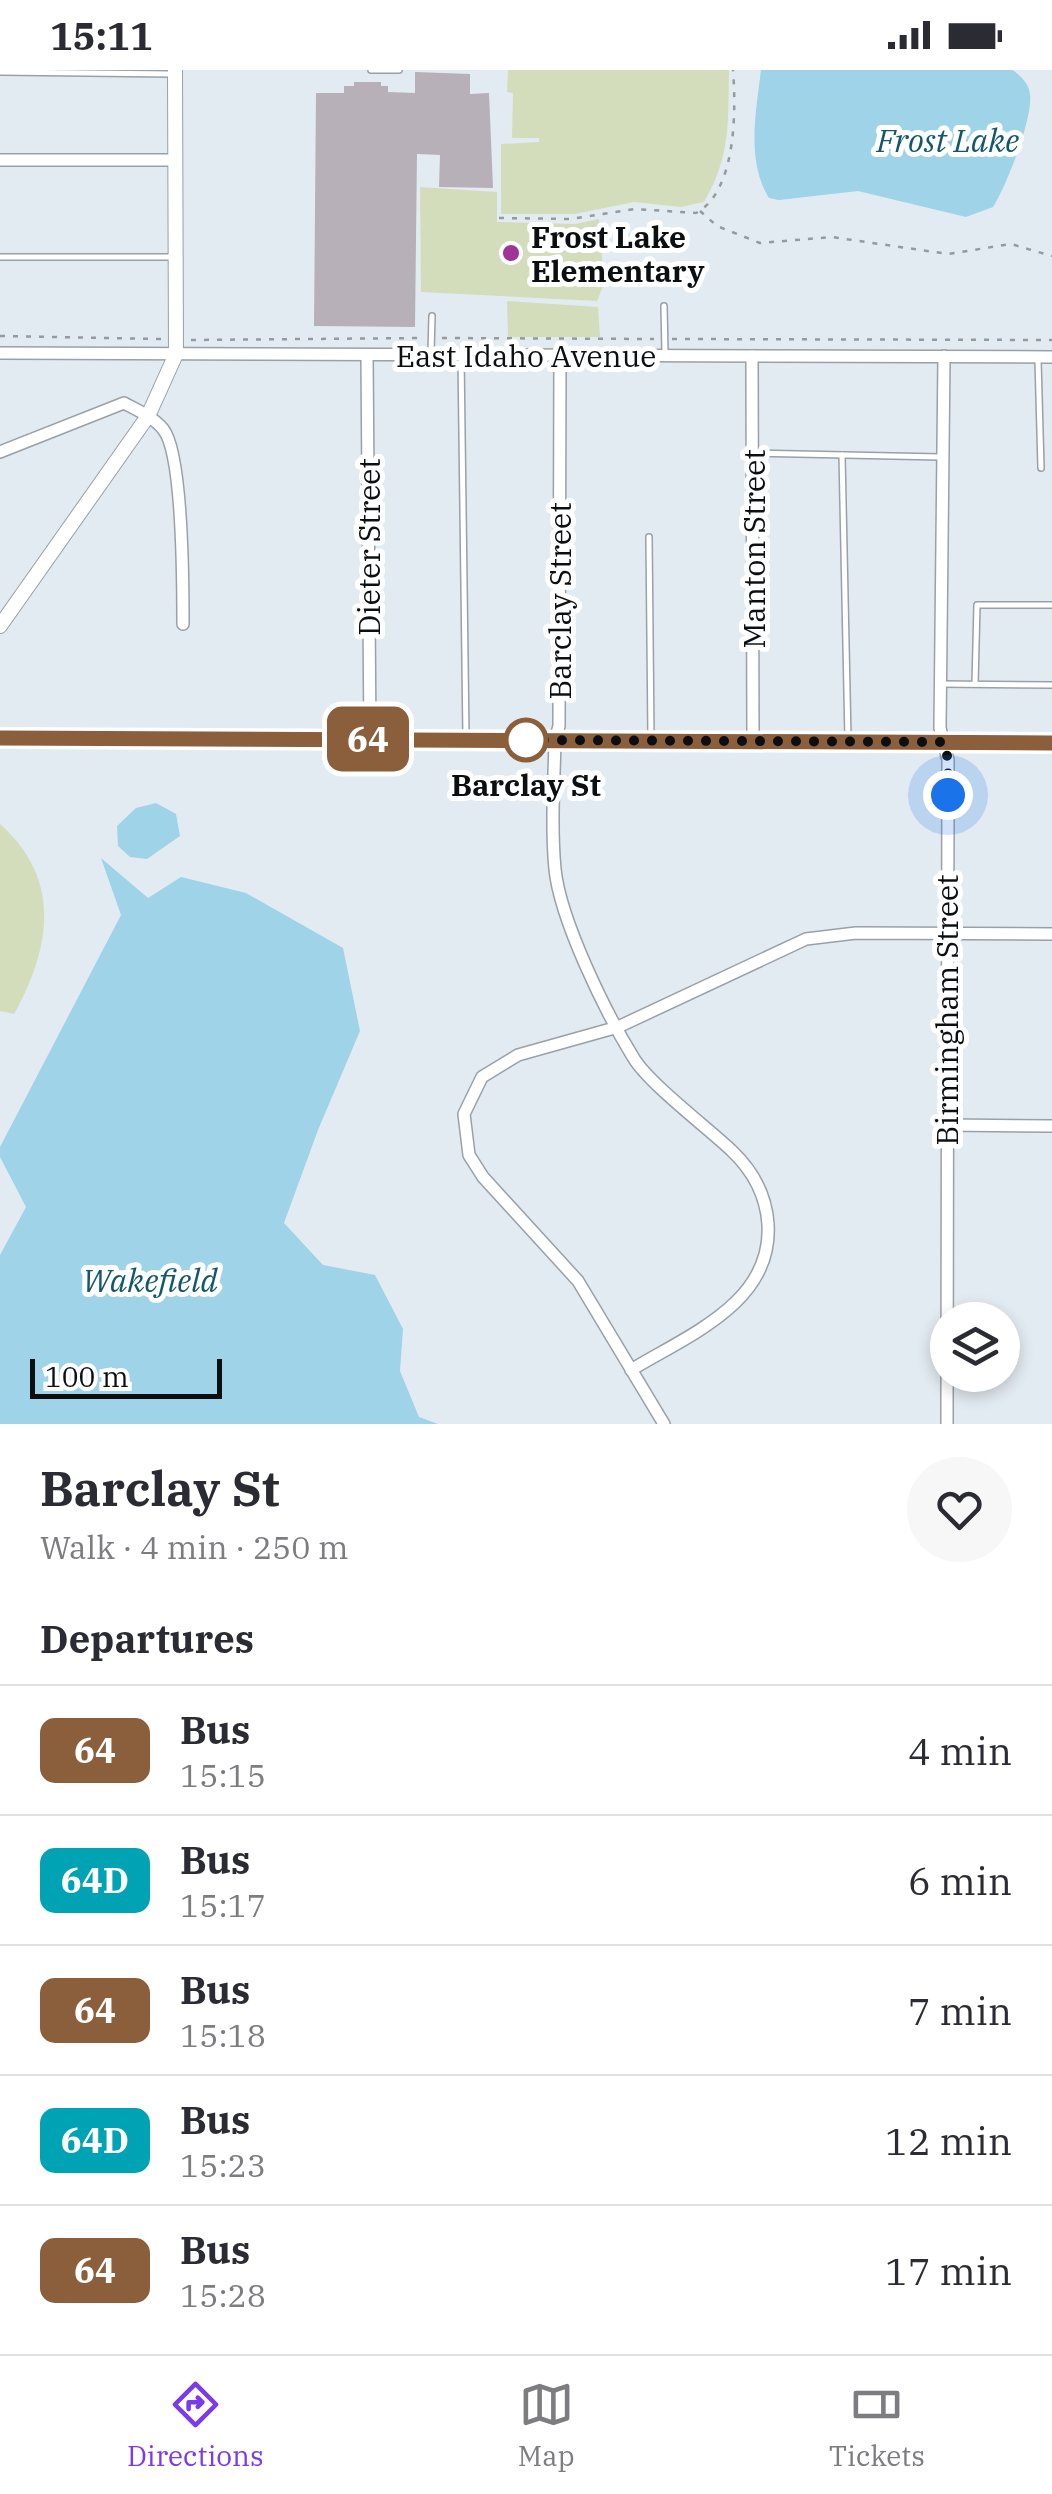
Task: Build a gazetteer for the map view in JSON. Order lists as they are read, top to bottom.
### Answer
{
  "streets": {
    "street": [
      "East Idaho Avenue",
      "Dieter Street",
      "Manton Street",
      "Barclay Street",
      "Birmingham Street"
    ]
  },
  "crossings": [
    ["East Idaho Avenue", "Dieter Street"],
    ["East Idaho Avenue", "Manton Street"],
    ["East Idaho Avenue", "Barclay Street"],
    ["East Idaho Avenue", "Birmingham Street"]
  ],
  "water": ["Frost Lake", "Wakefield"],
  "places": ["Frost Lake Elementary", "Barclay St"],
  "lines": ["bus line 64"],
  "scale_bar": "100 m",
  "page": {
    "status": "15:11",
    "on_map": "64",
    "scale": "100 m",
    "heading": [
      ["Barclay St", "Walk · 4 min · 250 m"],
      "Departures"
    ],
    "list": [
      {
        "mark": "64",
        "name": "Bus",
        "note": "15:15",
        "value": "4 min"
      },
      {
        "mark": "64D",
        "name": "Bus",
        "note": "15:17",
        "value": "6 min"
      },
      {
        "mark": "64",
        "name": "Bus",
        "note": "15:18",
        "value": "7 min"
      },
      {
        "mark": "64D",
        "name": "Bus",
        "note": "15:23",
        "value": "12 min"
      },
      {
        "mark": "64",
        "name": "Bus",
        "note": "15:28",
        "value": "17 min"
      }
    ],
    "tabs": ["Directions", "Map", "Tickets"]
  }
}
